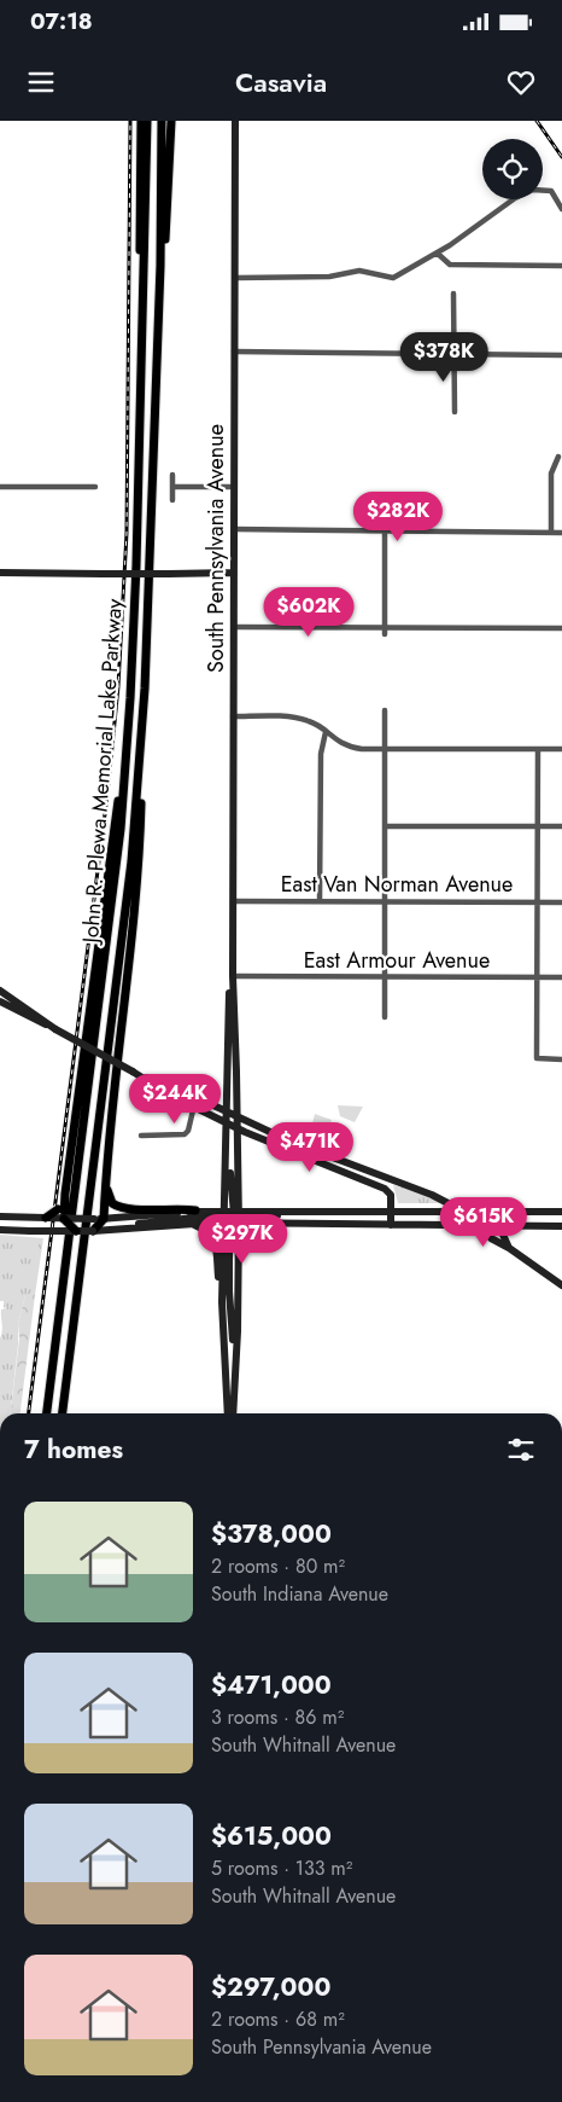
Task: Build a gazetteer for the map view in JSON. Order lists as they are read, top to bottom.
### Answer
{
  "streets": {
    "main road": ["John R. Plewa Memorial Lake Parkway"],
    "street": ["South Pennsylvania Avenue", "East Van Norman Avenue", "East Armour Avenue"]
  },
  "crossings": [
    ["South Pennsylvania Avenue", "East Van Norman Avenue"],
    ["South Pennsylvania Avenue", "East Armour Avenue"]
  ],
  "page": {
    "status": "07:18",
    "header": "Casavia",
    "price": [
      "$378K",
      "$282K",
      "$602K",
      "$244K",
      "$471K",
      "$615K",
      "$297K"
    ],
    "heading": "7 homes",
    "list": [
      {
        "name": "$378,000",
        "note": "2 rooms · 80 m² · South Indiana Avenue"
      },
      {
        "name": "$471,000",
        "note": "3 rooms · 86 m² · South Whitnall Avenue"
      },
      {
        "name": "$615,000",
        "note": "5 rooms · 133 m² · South Whitnall Avenue"
      },
      {
        "name": "$297,000",
        "note": "2 rooms · 68 m² · South Pennsylvania Avenue"
      }
    ]
  }
}
